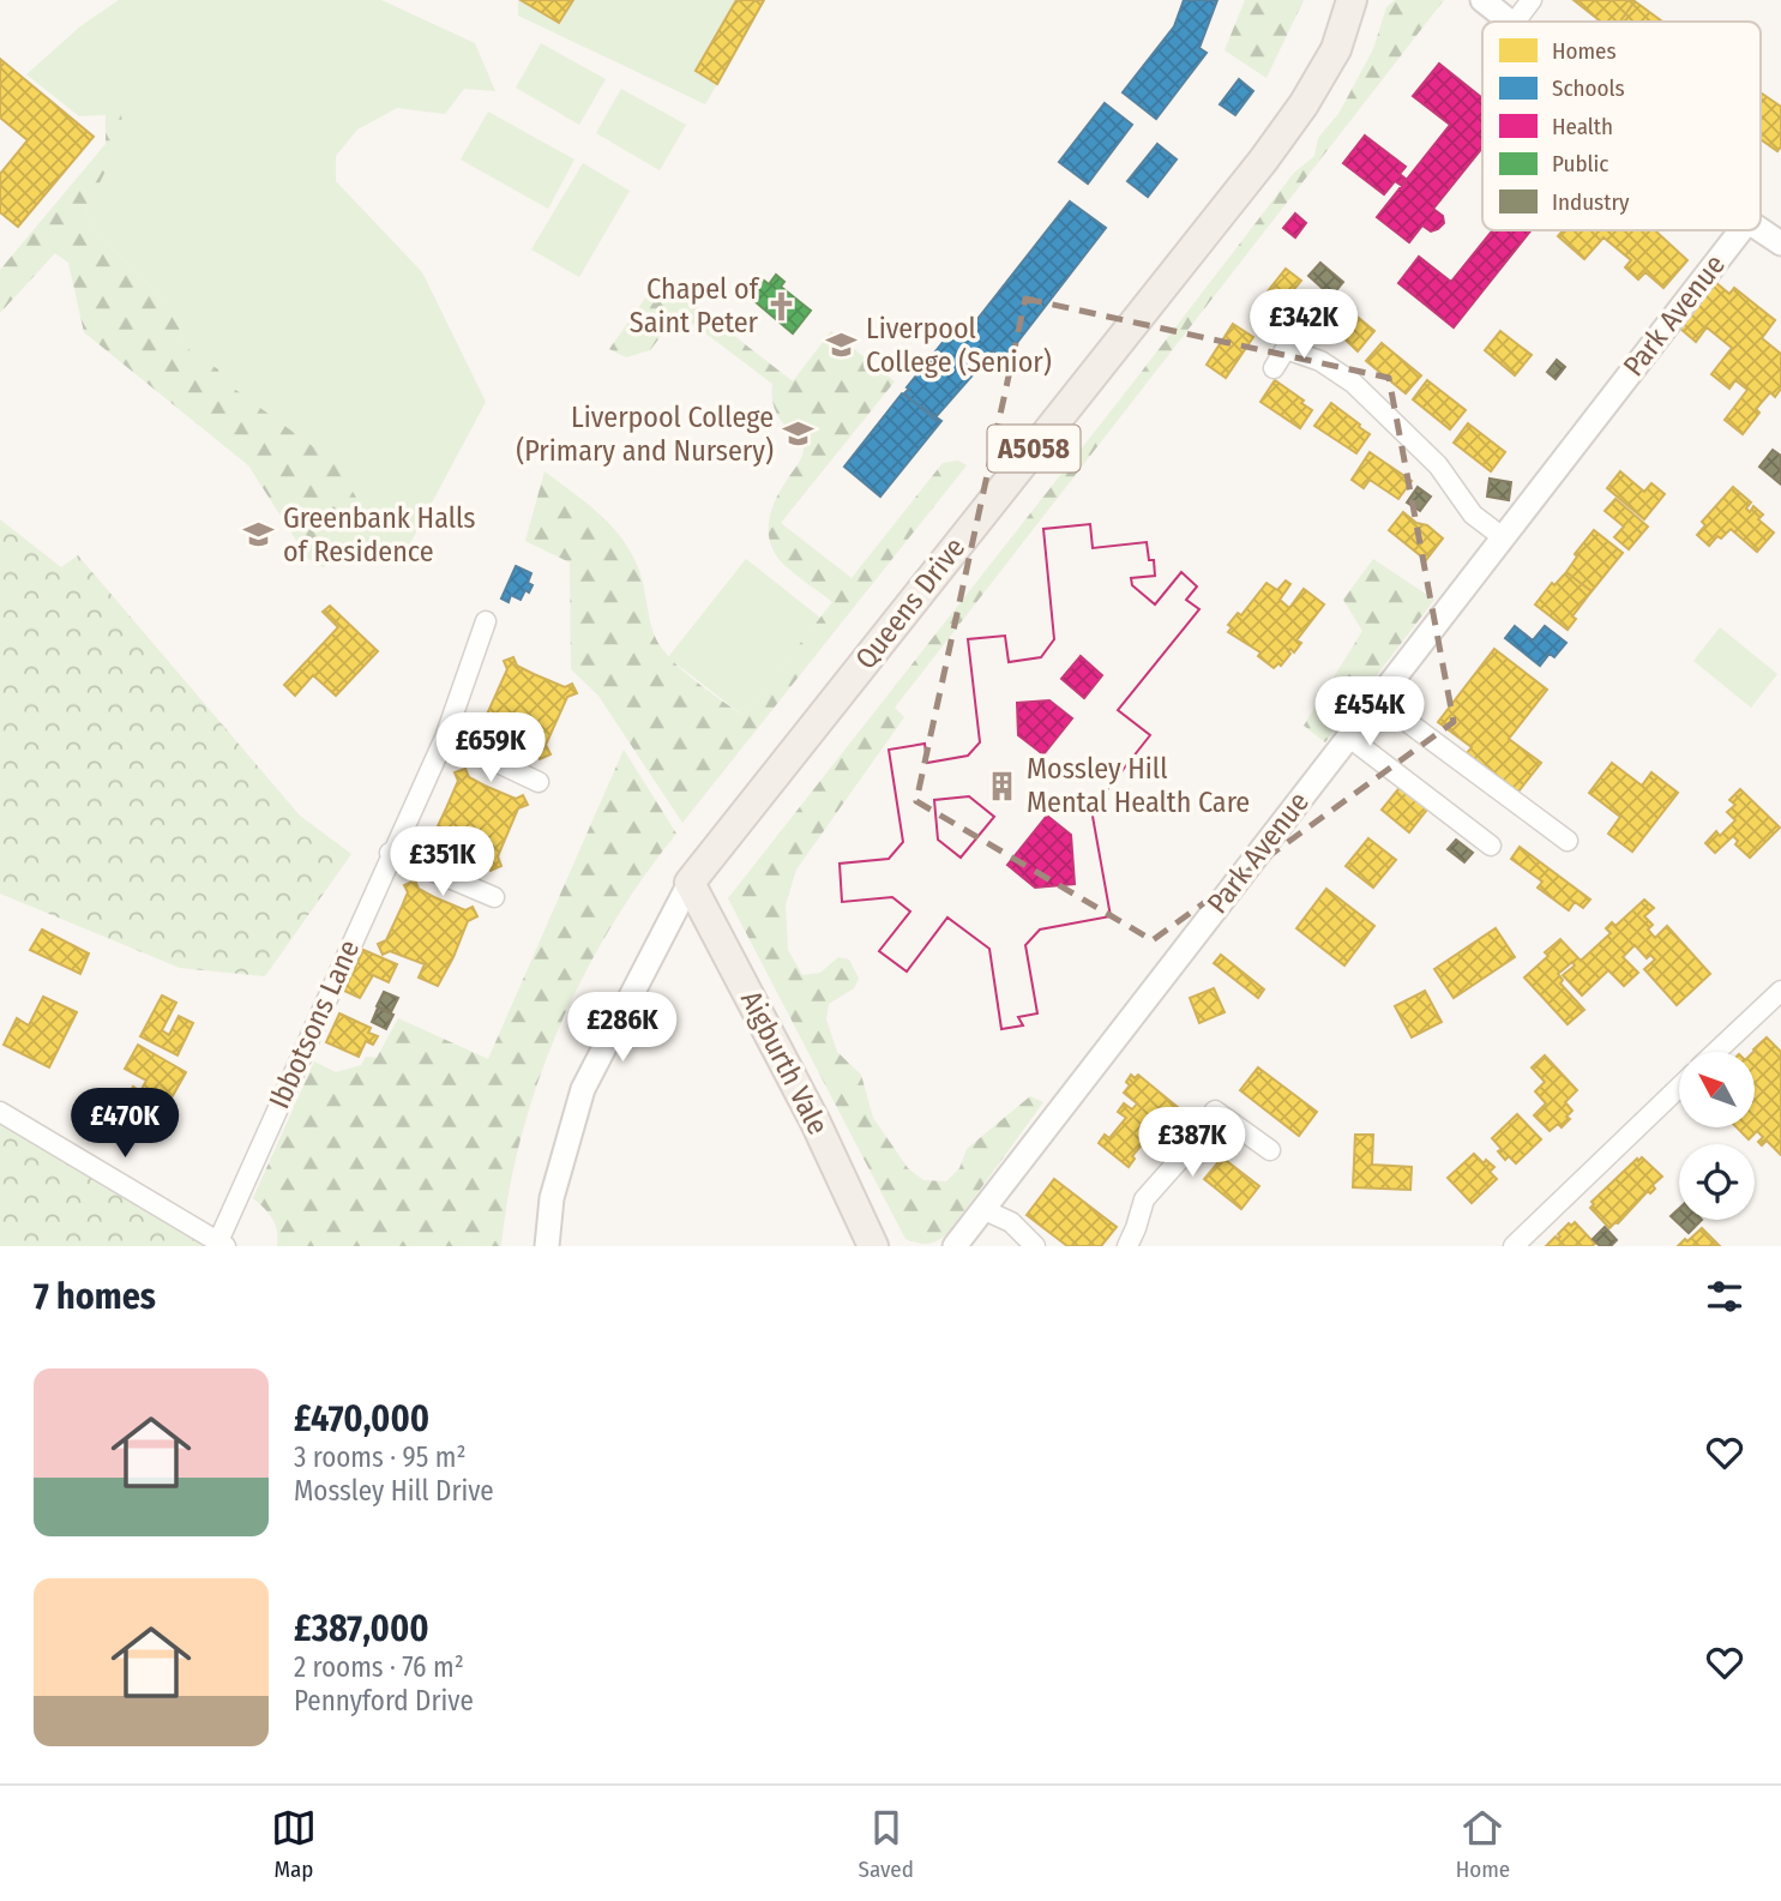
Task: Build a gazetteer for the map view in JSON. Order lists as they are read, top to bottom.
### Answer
{
  "streets": {
    "main road": ["A5058", "Queens Drive", "Aigburth Vale"],
    "street": ["Park Avenue", "Ibbotsons Lane"]
  },
  "crossings": [
    ["Queens Drive", "Aigburth Vale"]
  ],
  "places": {
    "church": ["Chapel of Saint Peter"],
    "school or university": ["Liverpool College (Senior)", "Liverpool College (Primary and Nursery)", "Greenbank Halls of Residence"],
    "building": ["Mossley Hill Mental Health Care"]
  },
  "legend": [
    "Homes",
    "Schools",
    "Health",
    "Public",
    "Industry"
  ],
  "north": "top left",
  "page": {
    "price": [
      "£342K",
      "£454K",
      "£659K",
      "£351K",
      "£286K",
      "£470K",
      "£387K"
    ],
    "heading": "7 homes",
    "list": [
      {
        "name": "£470,000",
        "note": "3 rooms · 95 m² · Mossley Hill Drive"
      },
      {
        "name": "£387,000",
        "note": "2 rooms · 76 m² · Pennyford Drive"
      }
    ],
    "tabs": ["Map", "Saved", "Home"]
  }
}
